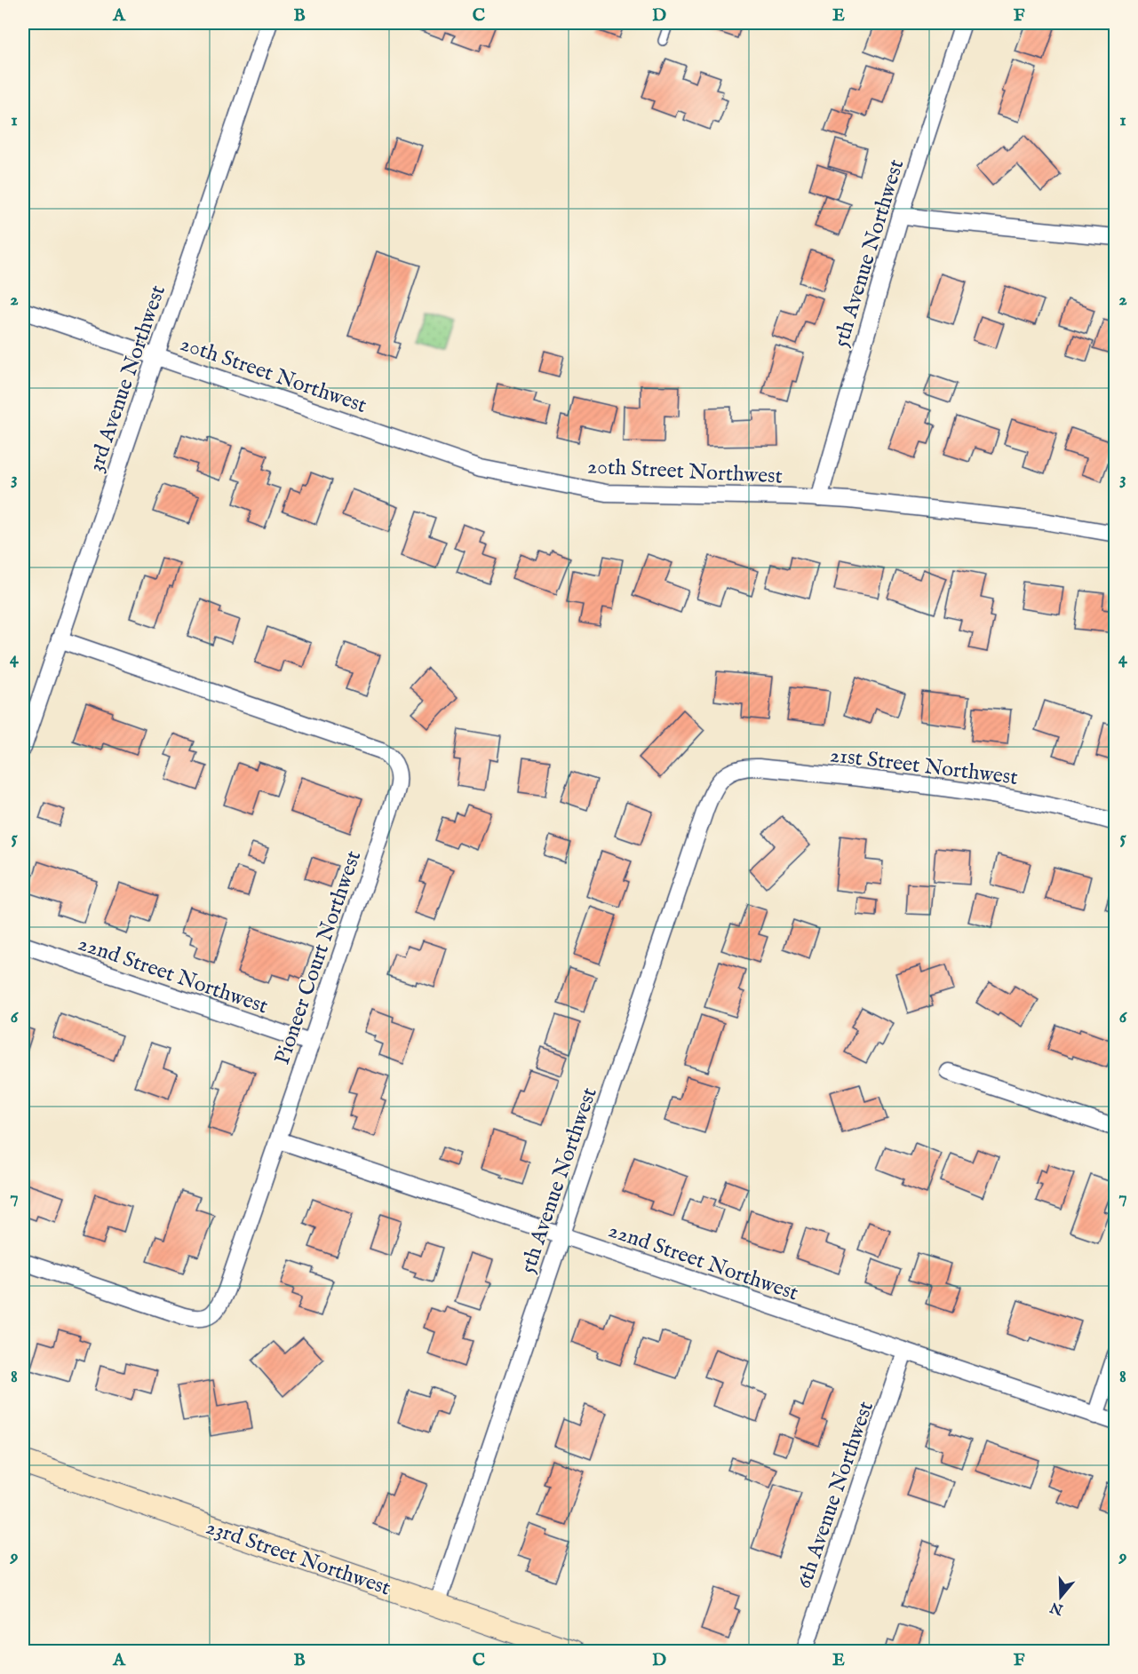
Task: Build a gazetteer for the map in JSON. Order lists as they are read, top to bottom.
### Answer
{
  "streets": {
    "street": [
      "5th Avenue Northwest",
      "20th Street Northwest",
      "3rd Avenue Northwest",
      "21st Street Northwest",
      "Pioneer Court Northwest",
      "22nd Street Northwest",
      "6th Avenue Northwest",
      "23rd Street Northwest"
    ]
  },
  "crossings": [
    ["5th Avenue Northwest", "20th Street Northwest"],
    ["5th Avenue Northwest", "21st Street Northwest"],
    ["5th Avenue Northwest", "22nd Street Northwest"],
    ["5th Avenue Northwest", "23rd Street Northwest"],
    ["20th Street Northwest", "3rd Avenue Northwest"],
    ["3rd Avenue Northwest", "Pioneer Court Northwest"],
    ["Pioneer Court Northwest", "22nd Street Northwest"],
    ["22nd Street Northwest", "6th Avenue Northwest"]
  ],
  "north": "bottom",
  "grid": {
    "columns": [
      "A",
      "B",
      "C",
      "D",
      "E",
      "F"
    ],
    "rows": [
      "1",
      "2",
      "3",
      "4",
      "5",
      "6",
      "7",
      "8",
      "9"
    ]
  }
}
